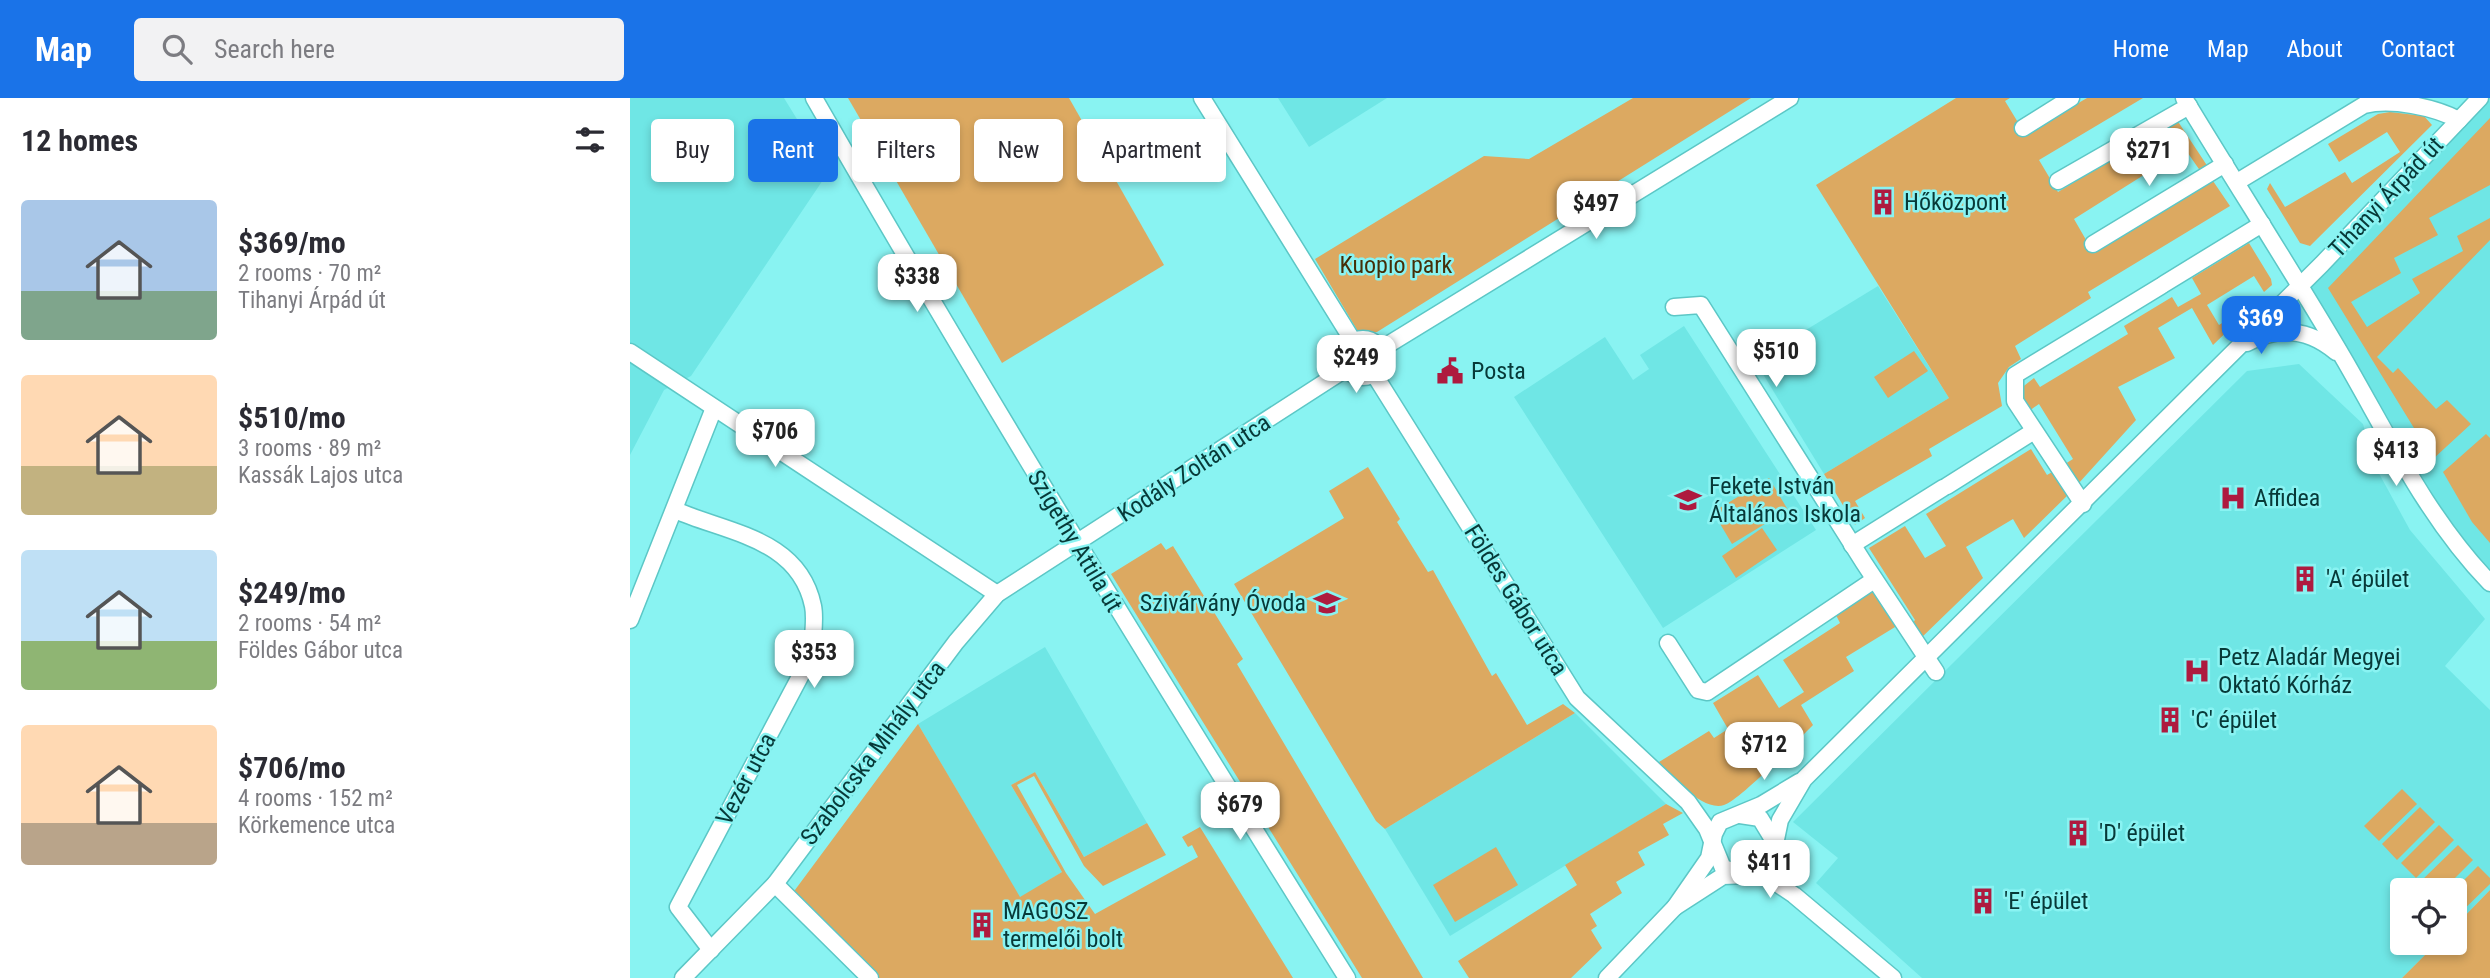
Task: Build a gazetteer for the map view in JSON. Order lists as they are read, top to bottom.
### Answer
{
  "streets": {
    "street": [
      "Tihanyi Árpád út",
      "Kodály Zoltán utca",
      "Szigethy Attila út",
      "Földes Gábor utca",
      "Szabolcska Mihály utca",
      "Vezér utca"
    ]
  },
  "crossings": [
    ["Tihanyi Árpád út", "Földes Gábor utca"],
    ["Kodály Zoltán utca", "Szigethy Attila út"],
    ["Kodály Zoltán utca", "Földes Gábor utca"],
    ["Kodály Zoltán utca", "Szabolcska Mihály utca"],
    ["Szigethy Attila út", "Szabolcska Mihály utca"],
    ["Szabolcska Mihály utca", "Vezér utca"]
  ],
  "parks": ["Kuopio park"],
  "places": {
    "building": [
      "Hőközpont",
      "'A' épület",
      "'C' épület",
      "'D' épület",
      "'E' épület",
      "MAGOSZ termelői bolt"
    ],
    "public building": ["Posta"],
    "hospital": ["Affidea", "Petz Aladár Megyei Oktató Kórház"],
    "school or university": ["Fekete István Általános Iskola", "Szivárvány Óvoda"]
  },
  "page": {
    "header": "Map",
    "search": "Search here",
    "nav": [
      "Home",
      "Map",
      "About",
      "Contact"
    ],
    "heading": "12 homes",
    "chip": [
      "Buy",
      "Rent",
      "Filters",
      "New",
      "Apartment"
    ],
    "price": [
      "$271",
      "$497",
      "$338",
      "$369",
      "$510",
      "$249",
      "$706",
      "$413",
      "$353",
      "$712",
      "$679",
      "$411"
    ],
    "list": [
      {
        "name": "$369/mo",
        "note": "2 rooms · 70 m² · Tihanyi Árpád út"
      },
      {
        "name": "$510/mo",
        "note": "3 rooms · 89 m² · Kassák Lajos utca"
      },
      {
        "name": "$249/mo",
        "note": "2 rooms · 54 m² · Földes Gábor utca"
      },
      {
        "name": "$706/mo",
        "note": "4 rooms · 152 m² · Körkemence utca"
      }
    ]
  }
}
